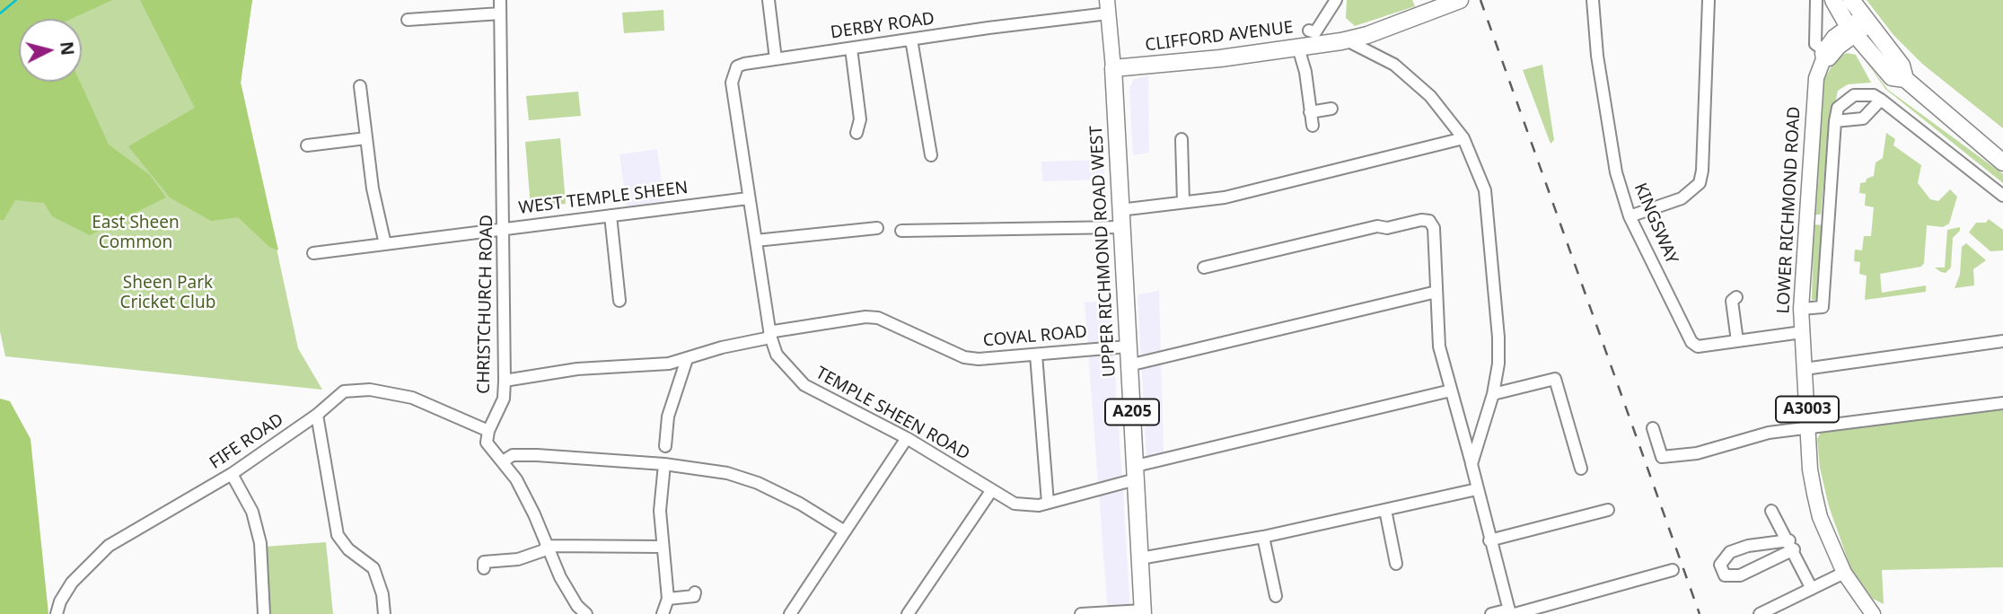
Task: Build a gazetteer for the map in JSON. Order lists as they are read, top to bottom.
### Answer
{
  "streets": {
    "highway": ["CLIFFORD AVENUE", "UPPER RICHMOND ROAD WEST", "A205"],
    "main road": ["LOWER RICHMOND ROAD", "A3003"],
    "street": [
      "DERBY ROAD",
      "WEST TEMPLE SHEEN",
      "KINGSWAY",
      "CHRISTCHURCH ROAD",
      "COVAL ROAD",
      "TEMPLE SHEEN ROAD",
      "FIFE ROAD"
    ]
  },
  "crossings": [
    ["DERBY ROAD", "UPPER RICHMOND ROAD WEST"],
    ["DERBY ROAD", "TEMPLE SHEEN ROAD"],
    ["CLIFFORD AVENUE", "UPPER RICHMOND ROAD WEST"],
    ["WEST TEMPLE SHEEN", "CHRISTCHURCH ROAD"],
    ["WEST TEMPLE SHEEN", "TEMPLE SHEEN ROAD"],
    ["LOWER RICHMOND ROAD", "KINGSWAY"],
    ["UPPER RICHMOND ROAD WEST", "COVAL ROAD"],
    ["UPPER RICHMOND ROAD WEST", "TEMPLE SHEEN ROAD"],
    ["CHRISTCHURCH ROAD", "COVAL ROAD"],
    ["CHRISTCHURCH ROAD", "FIFE ROAD"],
    ["COVAL ROAD", "TEMPLE SHEEN ROAD"]
  ],
  "parks": ["East Sheen Common", "Sheen Park Cricket Club"],
  "north": "right"
}
